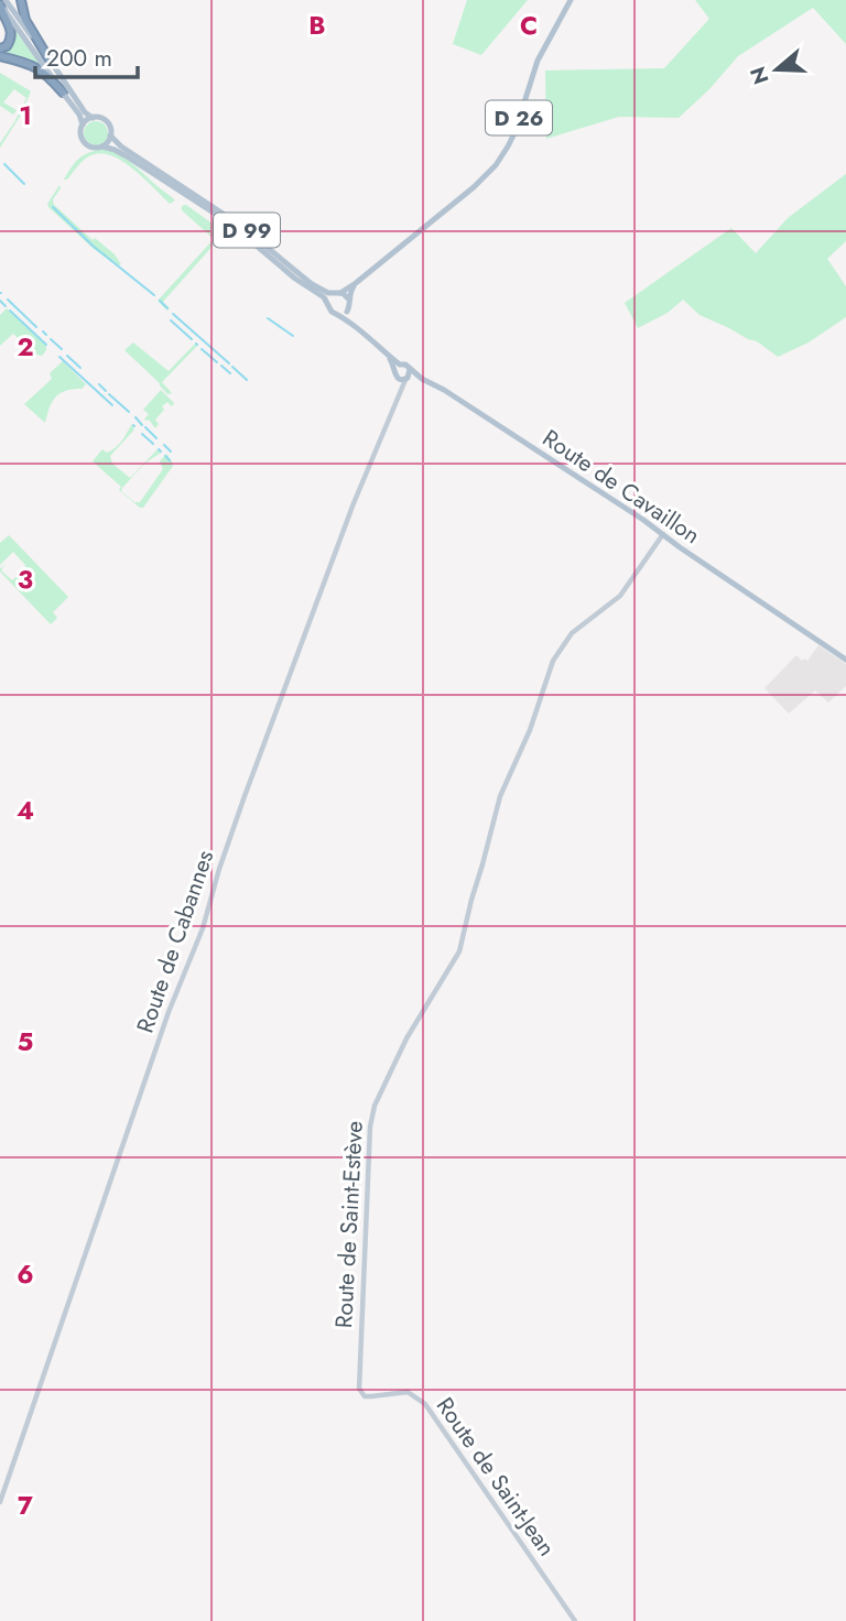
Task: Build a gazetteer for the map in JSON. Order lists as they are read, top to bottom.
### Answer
{
  "streets": {
    "main road": ["D 26", "D 99", "Route de Cavaillon"],
    "street": ["Route de Cabannes", "Route de Saint-Estève", "Route de Saint-Jean"]
  },
  "crossings": [
    ["D 26", "D 99"],
    ["Route de Cavaillon", "Route de Cabannes"],
    ["Route de Cavaillon", "Route de Saint-Estève"],
    ["Route de Saint-Estève", "Route de Saint-Jean"]
  ],
  "scale_bar": "200 m",
  "north": "left",
  "grid": {
    "columns": ["B", "C"],
    "rows": [
      "1",
      "2",
      "3",
      "4",
      "5",
      "6",
      "7"
    ]
  }
}
